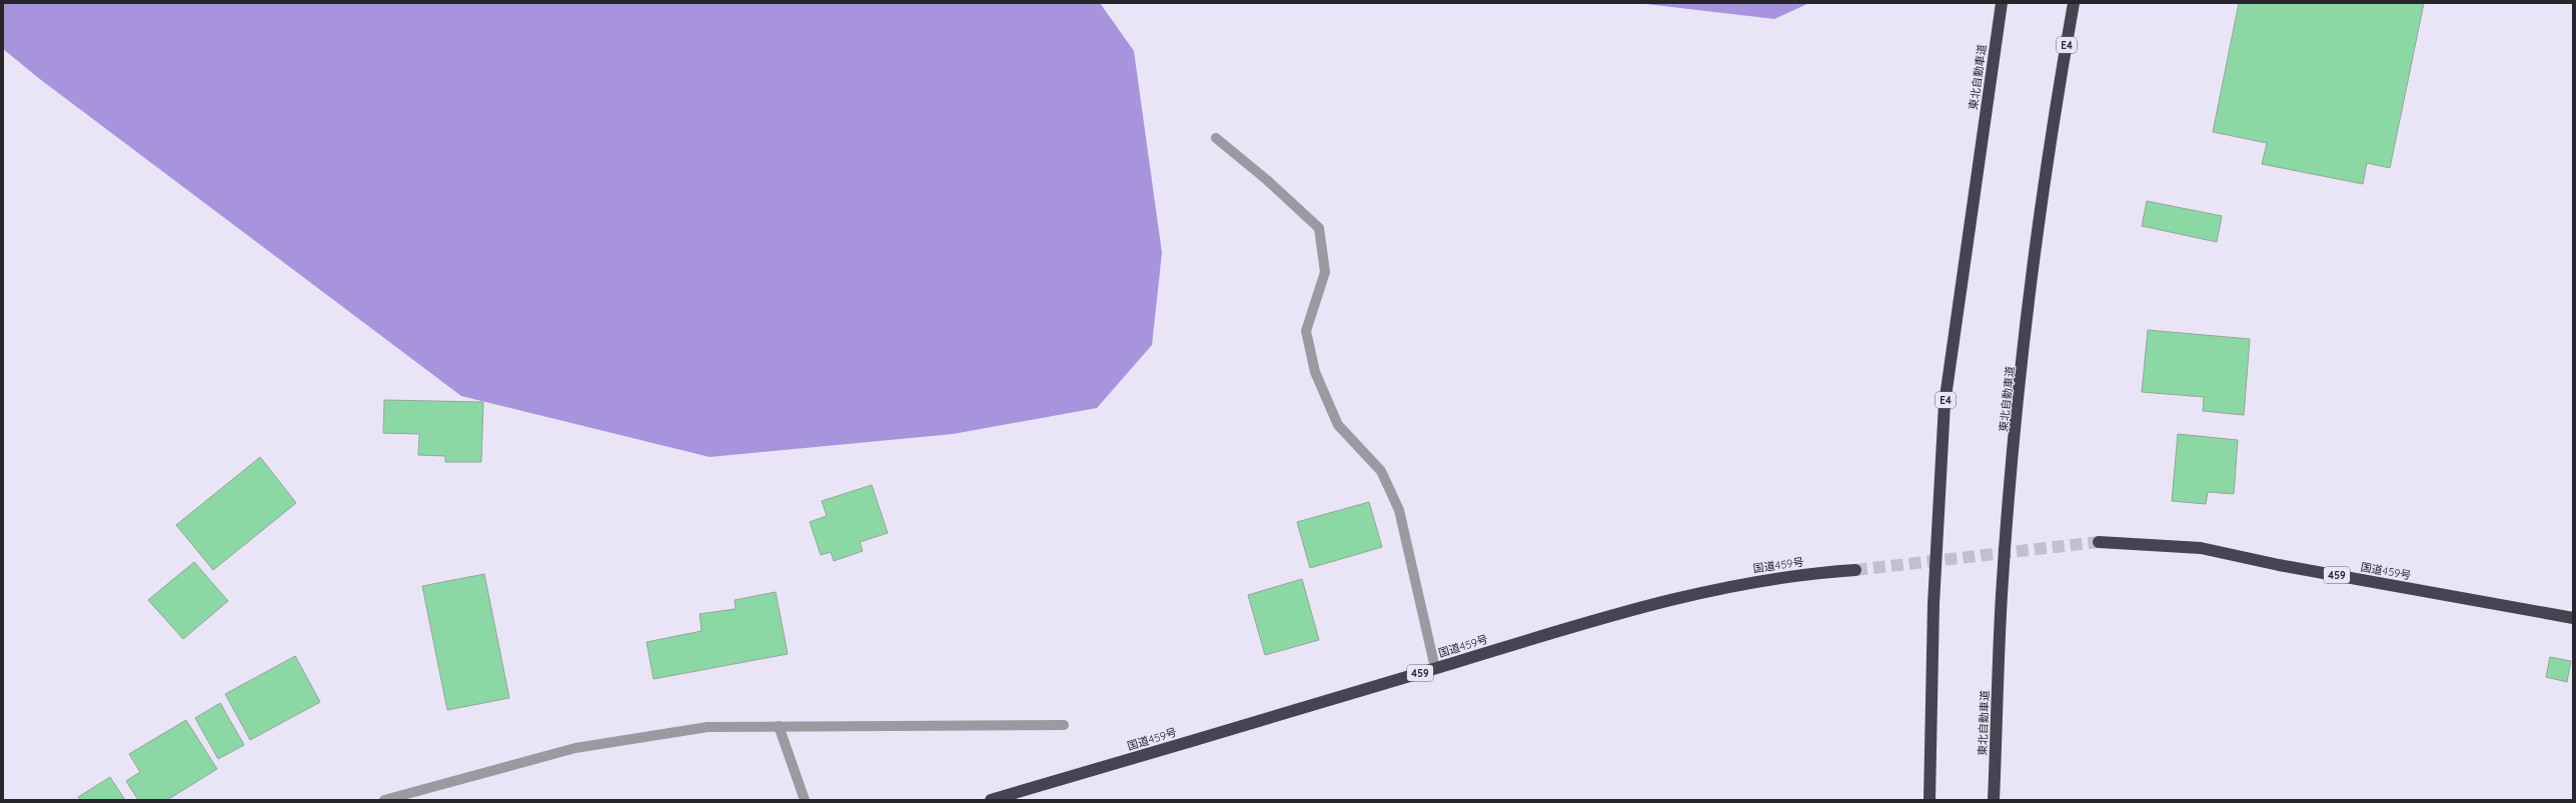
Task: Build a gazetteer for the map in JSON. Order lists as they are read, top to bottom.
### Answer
{
  "streets": {
    "highway": [
      "E4",
      "東北自動車道",
      "国道459号",
      "459"
    ]
  }
}
